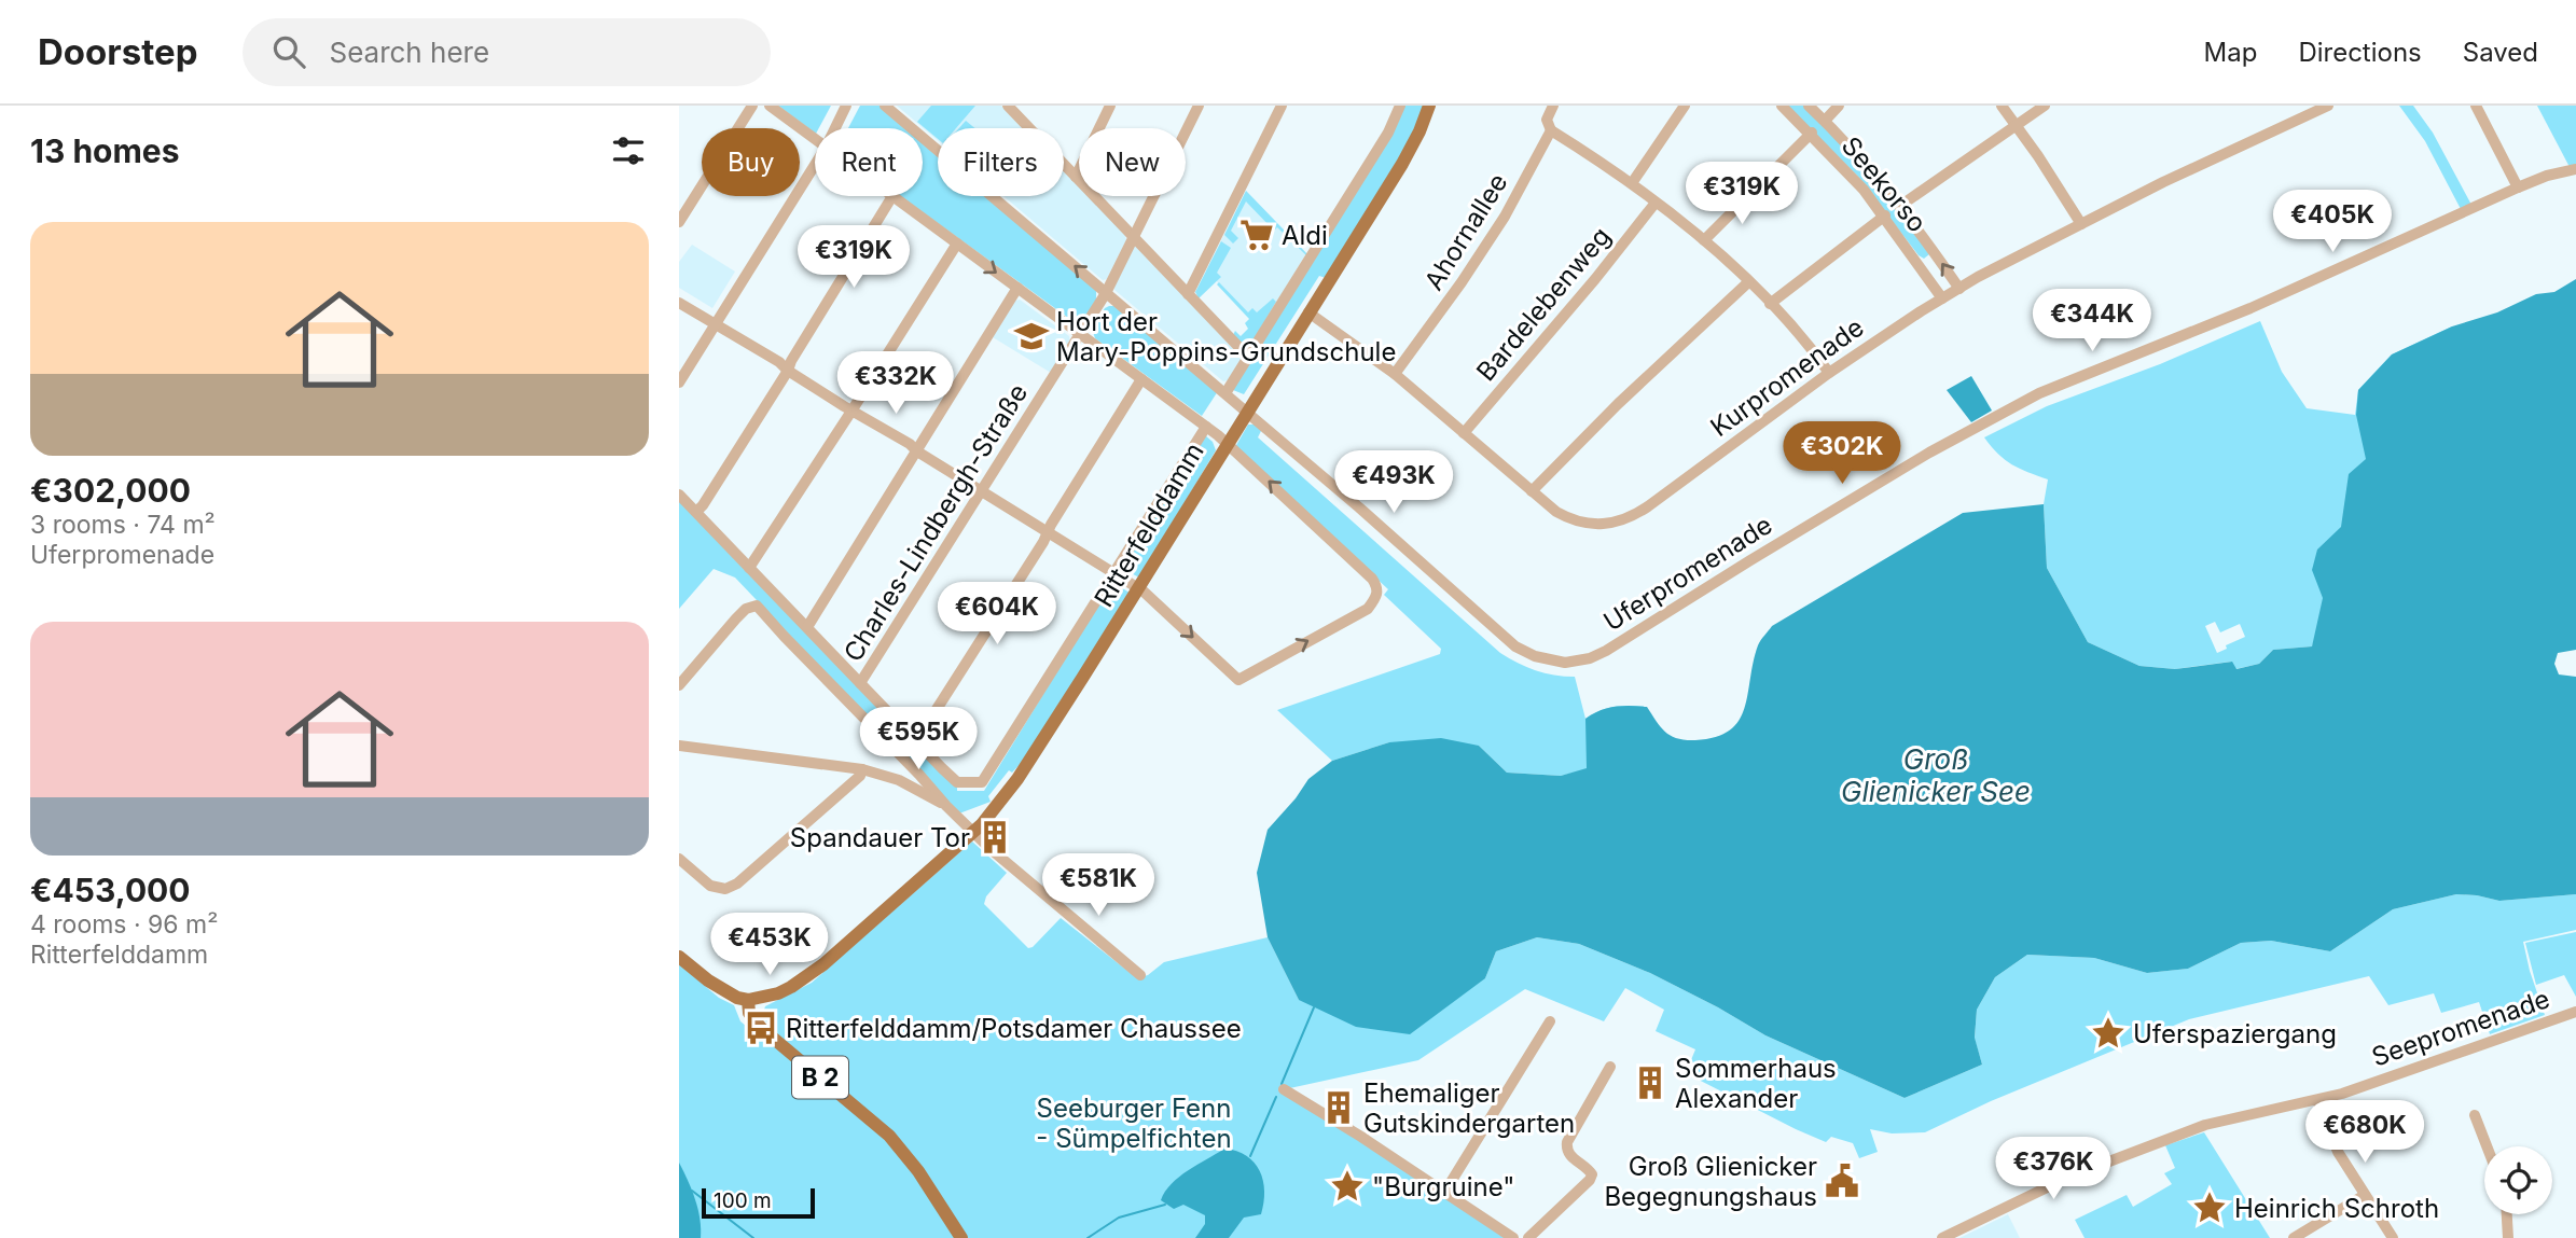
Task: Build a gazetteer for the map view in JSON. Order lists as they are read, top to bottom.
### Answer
{
  "streets": {
    "main road": ["Ritterfelddamm", "B 2"],
    "street": [
      "Seekorso",
      "Ahornallee",
      "Bardelebenweg",
      "Kurpromenade",
      "Charles-Lindbergh-Straße",
      "Uferpromenade",
      "Seepromenade"
    ]
  },
  "crossings": [
    ["Seekorso", "Kurpromenade"],
    ["Ahornallee", "Kurpromenade"],
    ["Bardelebenweg", "Kurpromenade"],
    ["Kurpromenade", "Ritterfelddamm"],
    ["Charles-Lindbergh-Straße", "Uferpromenade"],
    ["Ritterfelddamm", "Uferpromenade"],
    ["Ritterfelddamm", "B 2"]
  ],
  "water": ["Groß Glienicker See"],
  "parks": ["Seeburger Fenn - Sümpelfichten"],
  "places": {
    "supermarket": ["Aldi"],
    "school or university": ["Hort der Mary-Poppins-Grundschule"],
    "building": ["Spandauer Tor", "Sommerhaus Alexander", "Ehemaliger Gutskindergarten"],
    "bus stop": ["Ritterfelddamm/Potsdamer Chaussee"],
    "place": ["Uferspaziergang", "\"Burgruine\"", "Heinrich Schroth"],
    "public building": ["Groß Glienicker Begegnungshaus"]
  },
  "scale_bar": "100 m",
  "page": {
    "header": "Doorstep",
    "search": "Search here",
    "nav": ["Map", "Directions", "Saved"],
    "heading": "13 homes",
    "chip": [
      "Buy",
      "Rent",
      "Filters",
      "New"
    ],
    "price": [
      "€319K",
      "€405K",
      "€319K",
      "€344K",
      "€332K",
      "€302K",
      "€493K",
      "€604K",
      "€595K",
      "€581K",
      "€453K",
      "€680K",
      "€376K"
    ],
    "list": [
      {
        "name": "€302,000",
        "note": "3 rooms · 74 m² · Uferpromenade"
      },
      {
        "name": "€453,000",
        "note": "4 rooms · 96 m² · Ritterfelddamm"
      }
    ],
    "scale": "100 m"
  }
}
